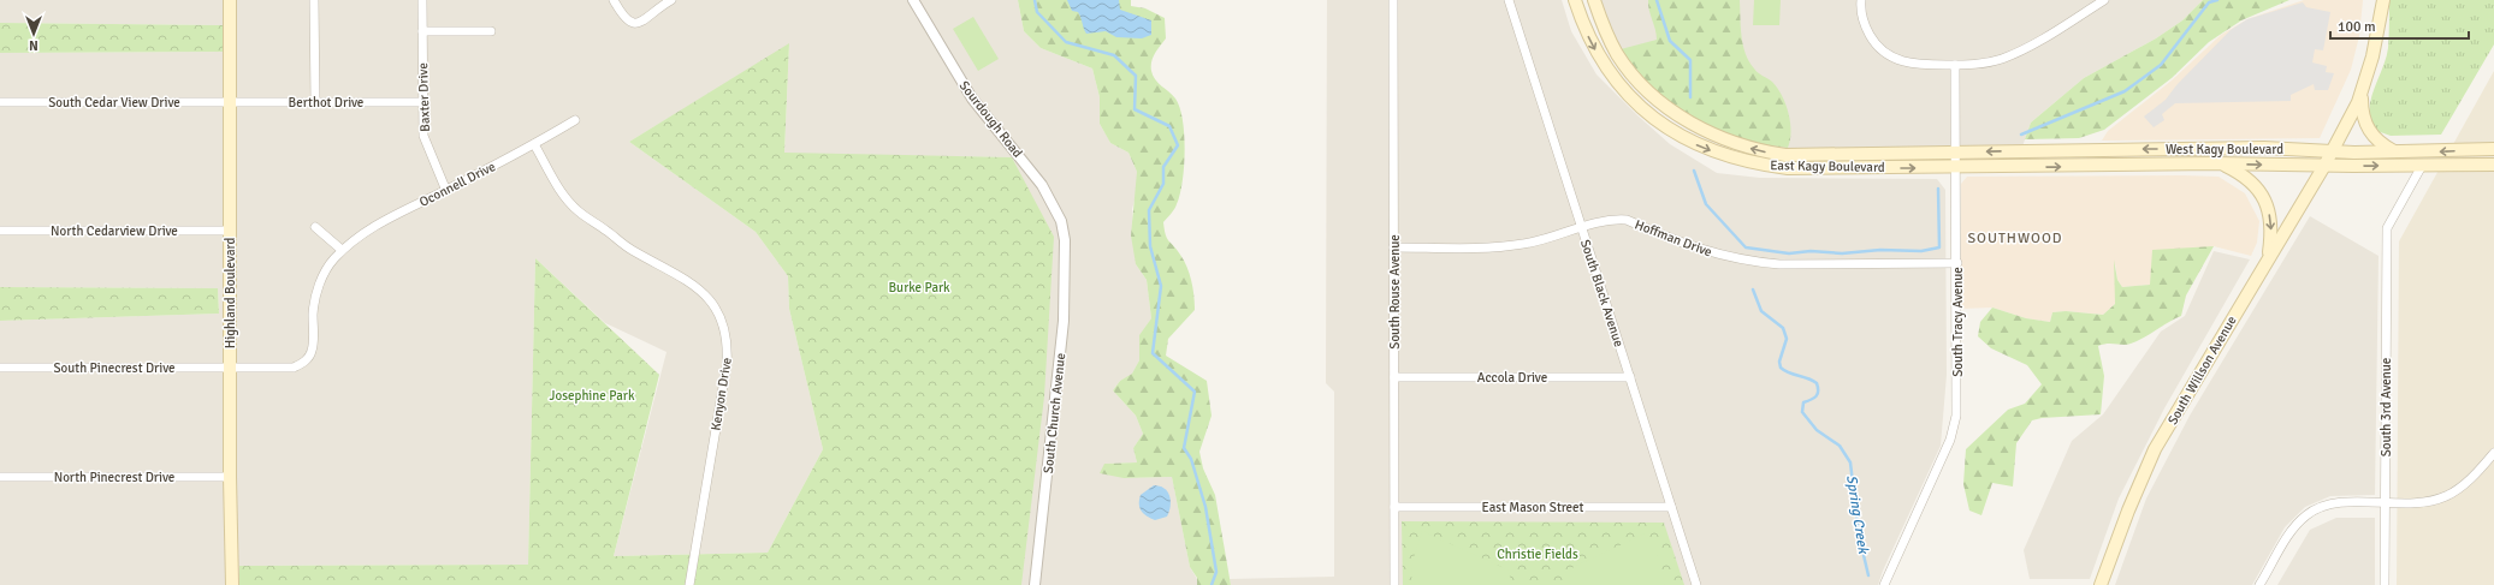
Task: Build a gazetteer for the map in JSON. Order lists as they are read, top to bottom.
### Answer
{
  "streets": {
    "main road": [
      "West Kagy Boulevard",
      "East Kagy Boulevard",
      "Highland Boulevard",
      "South Willson Avenue"
    ],
    "street": [
      "Baxter Drive",
      "South Cedar View Drive",
      "Berthot Drive",
      "Sourdough Road",
      "Oconnell Drive",
      "North Cedarview Drive",
      "Hoffman Drive",
      "South Rouse Avenue",
      "South Black Avenue",
      "South Tracy Avenue",
      "South Pinecrest Drive",
      "Accola Drive",
      "Kenyon Drive",
      "South 3rd Avenue",
      "South Church Avenue",
      "North Pinecrest Drive",
      "East Mason Street"
    ]
  },
  "crossings": [
    ["Baxter Drive", "Berthot Drive"],
    ["Baxter Drive", "Oconnell Drive"],
    ["South Cedar View Drive", "Berthot Drive"],
    ["South Cedar View Drive", "Highland Boulevard"],
    ["Berthot Drive", "Highland Boulevard"],
    ["Sourdough Road", "South Church Avenue"],
    ["West Kagy Boulevard", "East Kagy Boulevard"],
    ["West Kagy Boulevard", "South Tracy Avenue"],
    ["West Kagy Boulevard", "South Willson Avenue"],
    ["West Kagy Boulevard", "South 3rd Avenue"],
    ["East Kagy Boulevard", "South Tracy Avenue"],
    ["Oconnell Drive", "Highland Boulevard"],
    ["Oconnell Drive", "South Pinecrest Drive"],
    ["Oconnell Drive", "Kenyon Drive"],
    ["North Cedarview Drive", "Highland Boulevard"],
    ["Hoffman Drive", "South Rouse Avenue"],
    ["Hoffman Drive", "South Black Avenue"],
    ["Hoffman Drive", "South Tracy Avenue"],
    ["South Rouse Avenue", "Accola Drive"],
    ["South Rouse Avenue", "East Mason Street"],
    ["Highland Boulevard", "South Pinecrest Drive"],
    ["Highland Boulevard", "North Pinecrest Drive"],
    ["South Black Avenue", "Accola Drive"],
    ["South Black Avenue", "East Mason Street"]
  ],
  "districts": ["SOUTHWOOD"],
  "water": ["Spring Creek"],
  "parks": ["Burke Park", "Josephine Park", "Christie Fields"],
  "scale_bar": "100 m",
  "north": "bottom"
}
